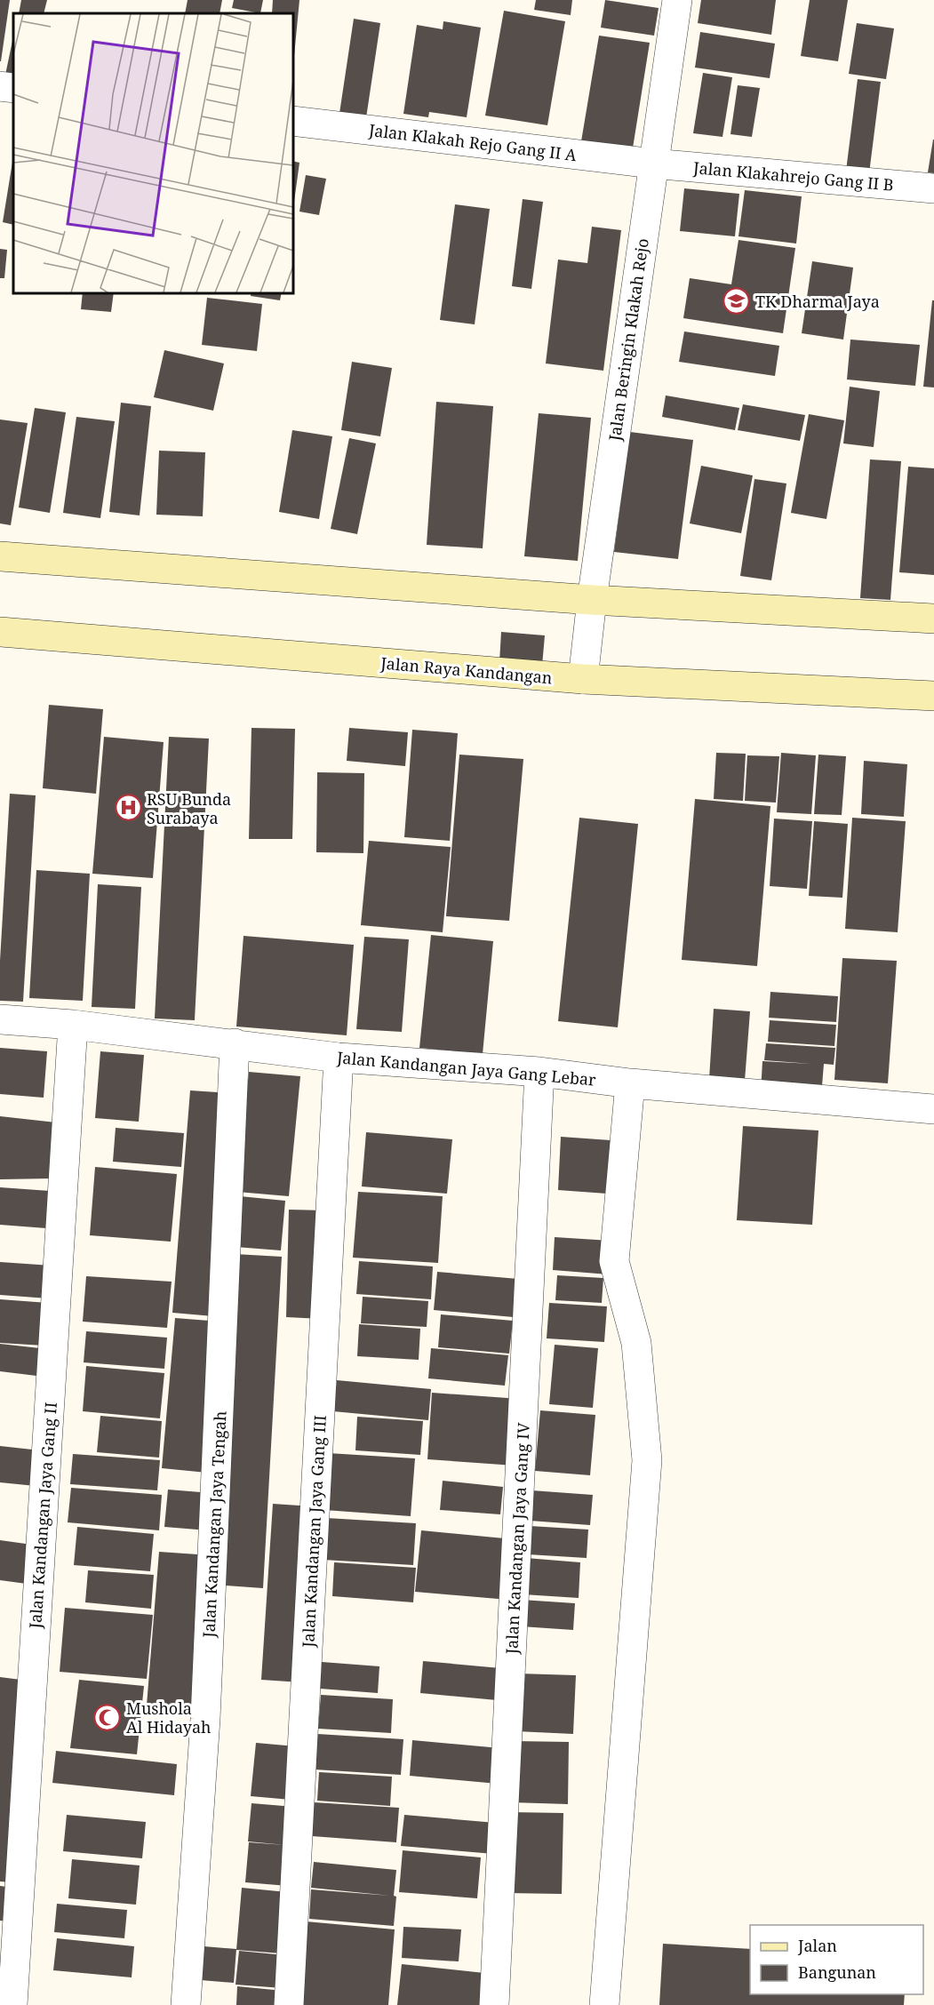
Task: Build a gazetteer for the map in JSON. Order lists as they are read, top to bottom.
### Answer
{
  "streets": {
    "main road": ["Jalan Raya Kandangan"],
    "street": [
      "Jalan Klakah Rejo Gang II A",
      "Jalan Klakahrejo Gang II B",
      "Jalan Beringin Klakah Rejo",
      "Jalan Kandangan Jaya Gang Lebar",
      "Jalan Kandangan Jaya Gang II",
      "Jalan Kandangan Jaya Tengah",
      "Jalan Kandangan Jaya Gang III",
      "Jalan Kandangan Jaya Gang IV"
    ]
  },
  "crossings": [
    ["Jalan Klakah Rejo Gang II A", "Jalan Klakahrejo Gang II B"],
    ["Jalan Klakah Rejo Gang II A", "Jalan Beringin Klakah Rejo"],
    ["Jalan Klakahrejo Gang II B", "Jalan Beringin Klakah Rejo"],
    ["Jalan Beringin Klakah Rejo", "Jalan Raya Kandangan"],
    ["Jalan Kandangan Jaya Gang Lebar", "Jalan Kandangan Jaya Gang II"],
    ["Jalan Kandangan Jaya Gang Lebar", "Jalan Kandangan Jaya Tengah"],
    ["Jalan Kandangan Jaya Gang Lebar", "Jalan Kandangan Jaya Gang III"],
    ["Jalan Kandangan Jaya Gang Lebar", "Jalan Kandangan Jaya Gang IV"]
  ],
  "places": {
    "school or university": ["TK Dharma Jaya"],
    "hospital": ["RSU Bunda Surabaya"],
    "mosque": ["Mushola Al Hidayah"]
  },
  "legend": ["Jalan", "Bangunan"]
}
